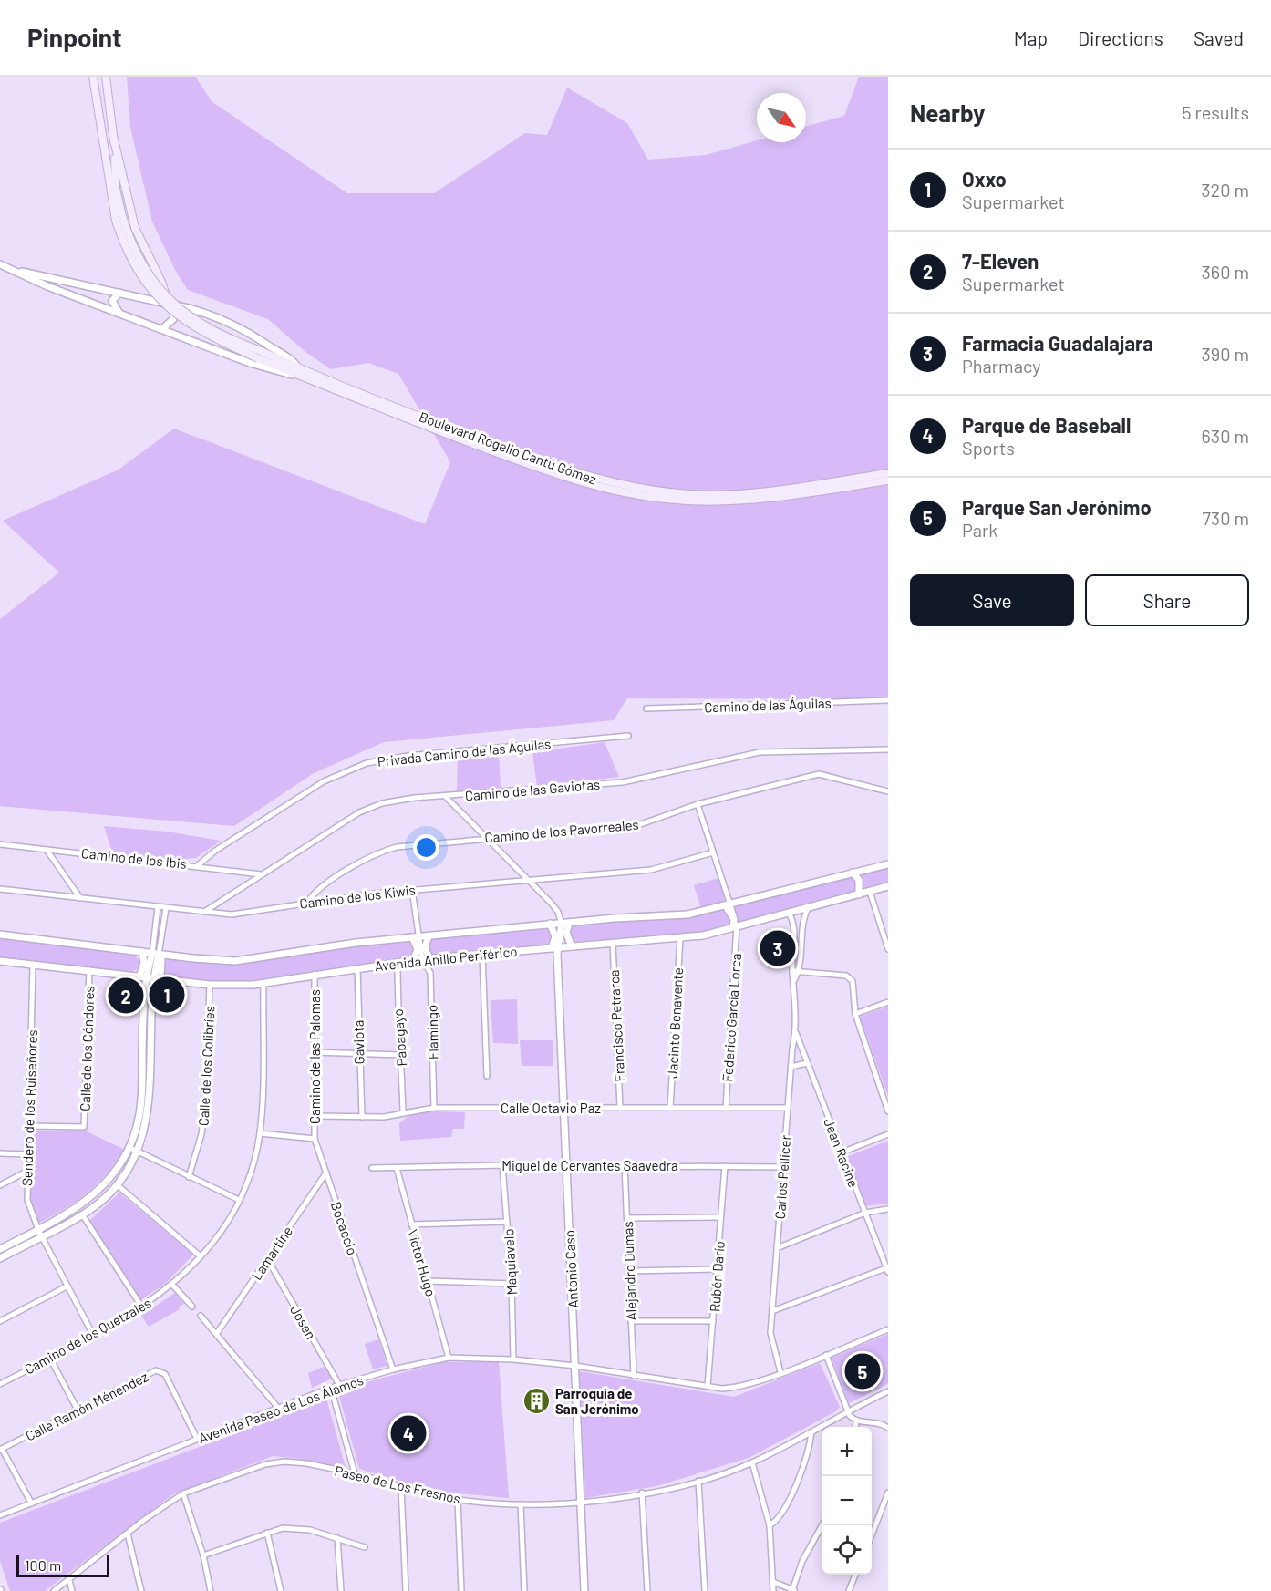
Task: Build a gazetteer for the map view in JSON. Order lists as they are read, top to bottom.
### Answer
{
  "streets": {
    "main road": ["Boulevard Rogelio Cantú Gómez"],
    "street": [
      "Camino de las Águilas",
      "Privada Camino de las Águilas",
      "Camino de las Gaviotas",
      "Camino de los Pavorreales",
      "Camino de los Ibis",
      "Camino de los Kiwis",
      "Avenida Anillo Periférico",
      "Federico García Lorca",
      "Jacinto Benavente",
      "Francisco Petrarca",
      "Flamingo",
      "Papagayo",
      "Gaviota",
      "Calle de los Cóndores",
      "Camino de las Palomas",
      "Calle de los Colibríes",
      "Sendero de los Ruiseñores",
      "Calle Octavio Paz",
      "Jean Racine",
      "Miguel de Cervantes Saavedra",
      "Carlos Pellicer",
      "Bocaccio",
      "Lamartine",
      "Maquiavelo",
      "Víctor Hugo",
      "Antonio Caso",
      "Alejandro Dumas",
      "Rubén Darío",
      "Josen",
      "Camino de los Quetzales",
      "Calle Ramón Ménendez",
      "Avenida Paseo de Los Álamos",
      "Paseo de Los Fresnos"
    ]
  },
  "crossings": [
    ["Privada Camino de las Águilas", "Camino de los Ibis"],
    ["Camino de las Gaviotas", "Camino de los Ibis"],
    ["Camino de las Gaviotas", "Camino de los Kiwis"],
    ["Camino de los Pavorreales", "Camino de los Kiwis"],
    ["Camino de los Kiwis", "Flamingo"],
    ["Avenida Anillo Periférico", "Federico García Lorca"],
    ["Avenida Anillo Periférico", "Jacinto Benavente"],
    ["Avenida Anillo Periférico", "Francisco Petrarca"],
    ["Avenida Anillo Periférico", "Flamingo"],
    ["Avenida Anillo Periférico", "Papagayo"],
    ["Avenida Anillo Periférico", "Gaviota"],
    ["Avenida Anillo Periférico", "Calle de los Cóndores"],
    ["Avenida Anillo Periférico", "Camino de las Palomas"],
    ["Avenida Anillo Periférico", "Calle de los Colibríes"],
    ["Avenida Anillo Periférico", "Sendero de los Ruiseñores"],
    ["Avenida Anillo Periférico", "Carlos Pellicer"],
    ["Avenida Anillo Periférico", "Antonio Caso"],
    ["Avenida Anillo Periférico", "Camino de los Quetzales"],
    ["Federico García Lorca", "Calle Octavio Paz"],
    ["Jacinto Benavente", "Calle Octavio Paz"],
    ["Francisco Petrarca", "Calle Octavio Paz"],
    ["Flamingo", "Calle Octavio Paz"],
    ["Papagayo", "Calle Octavio Paz"],
    ["Gaviota", "Calle Octavio Paz"],
    ["Calle de los Cóndores", "Sendero de los Ruiseñores"],
    ["Camino de las Palomas", "Calle Octavio Paz"],
    ["Camino de las Palomas", "Bocaccio"],
    ["Sendero de los Ruiseñores", "Camino de los Quetzales"],
    ["Calle Octavio Paz", "Carlos Pellicer"],
    ["Calle Octavio Paz", "Antonio Caso"],
    ["Jean Racine", "Carlos Pellicer"],
    ["Miguel de Cervantes Saavedra", "Carlos Pellicer"],
    ["Miguel de Cervantes Saavedra", "Maquiavelo"],
    ["Miguel de Cervantes Saavedra", "Víctor Hugo"],
    ["Miguel de Cervantes Saavedra", "Antonio Caso"],
    ["Miguel de Cervantes Saavedra", "Alejandro Dumas"],
    ["Miguel de Cervantes Saavedra", "Rubén Darío"],
    ["Carlos Pellicer", "Avenida Paseo de Los Álamos"],
    ["Bocaccio", "Lamartine"],
    ["Bocaccio", "Avenida Paseo de Los Álamos"],
    ["Lamartine", "Josen"],
    ["Maquiavelo", "Avenida Paseo de Los Álamos"],
    ["Víctor Hugo", "Avenida Paseo de Los Álamos"],
    ["Antonio Caso", "Avenida Paseo de Los Álamos"],
    ["Antonio Caso", "Paseo de Los Fresnos"],
    ["Alejandro Dumas", "Avenida Paseo de Los Álamos"],
    ["Rubén Darío", "Avenida Paseo de Los Álamos"],
    ["Josen", "Avenida Paseo de Los Álamos"],
    ["Calle Ramón Ménendez", "Avenida Paseo de Los Álamos"]
  ],
  "places": {
    "building": ["Parroquia de San Jerónimo"]
  },
  "scale_bar": "100 m",
  "north": "bottom right",
  "page": {
    "header": "Pinpoint",
    "nav": ["Map", "Directions", "Saved"],
    "heading": ["Nearby", "5 results"],
    "list": [
      {
        "mark": "1",
        "name": "Oxxo",
        "note": "Supermarket",
        "value": "320 m"
      },
      {
        "mark": "2",
        "name": "7-Eleven",
        "note": "Supermarket",
        "value": "360 m"
      },
      {
        "mark": "3",
        "name": "Farmacia Guadalajara",
        "note": "Pharmacy",
        "value": "390 m"
      },
      {
        "mark": "4",
        "name": "Parque de Baseball",
        "note": "Sports",
        "value": "630 m"
      },
      {
        "mark": "5",
        "name": "Parque San Jerónimo",
        "note": "Park",
        "value": "730 m"
      }
    ],
    "buttons": ["Save", "Share"],
    "pins": [
      "3",
      "1",
      "2",
      "5",
      "4"
    ],
    "map_buttons": ["+", "−"],
    "scale": "100 m"
  }
}
